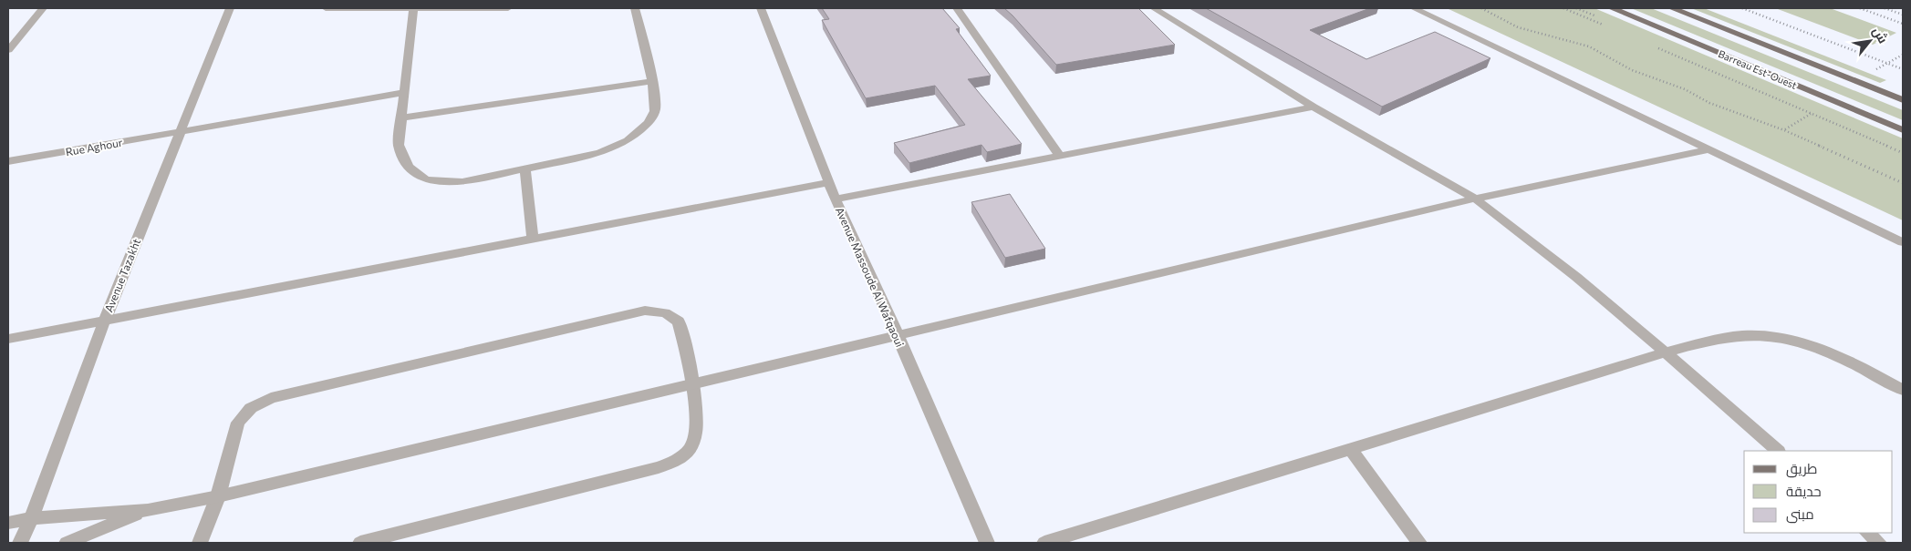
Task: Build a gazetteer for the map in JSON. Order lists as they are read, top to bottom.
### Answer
{
  "streets": {
    "main road": ["Barreau Est-Ouest"],
    "street": ["Rue Aghour", "Avenue Tazakht", "Avenue Massoude Al Wafqaoui"]
  },
  "crossings": [
    ["Rue Aghour", "Avenue Tazakht"]
  ],
  "legend": ["طريق", "حديقة", "مبنى"],
  "north": "top right"
}
